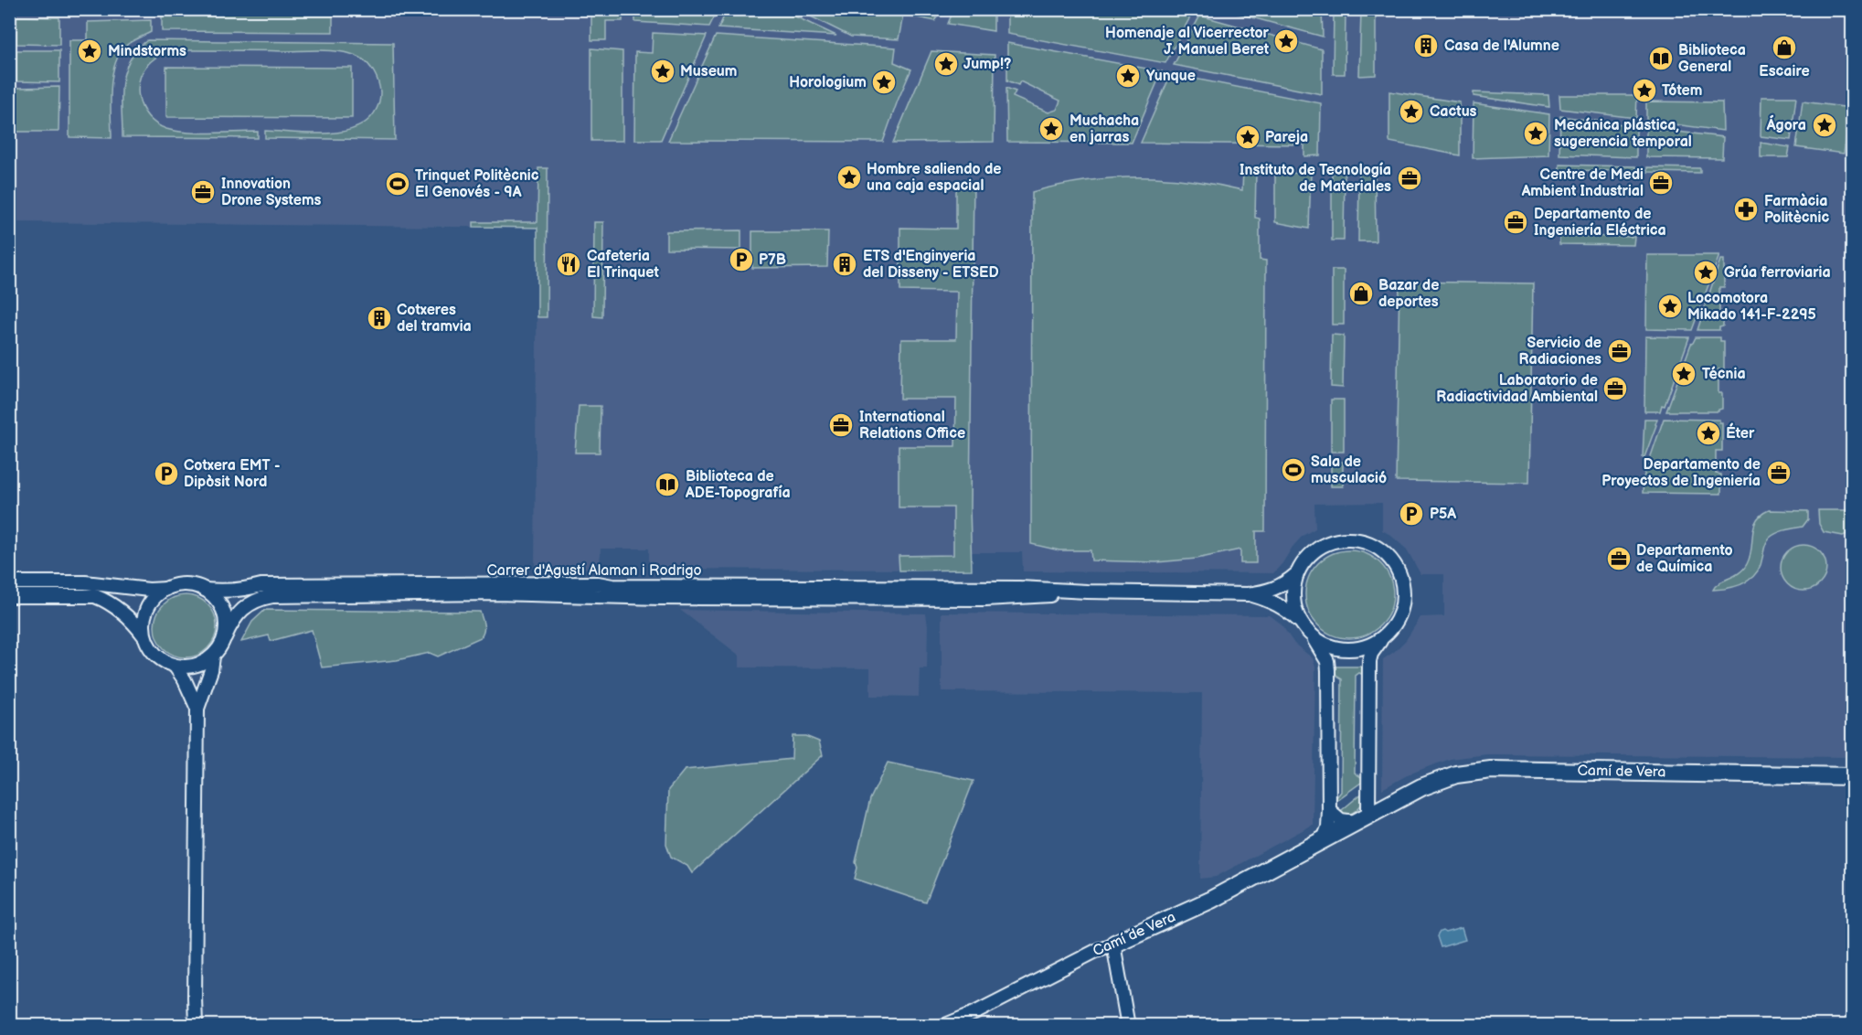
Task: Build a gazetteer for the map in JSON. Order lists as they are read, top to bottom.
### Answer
{
  "streets": {
    "street": ["Carrer d'Agustí Alaman i Rodrigo", "Camí de Vera"]
  },
  "places": {
    "place": [
      "Homenaje al Vicerrector J. Manuel Beret",
      "Mindstorms",
      "Jump!?",
      "Museum",
      "Yunque",
      "Horologium",
      "Tótem",
      "Cactus",
      "Ágora",
      "Muchacha en jarras",
      "Mecánica plástica, sugerencia temporal",
      "Pareja",
      "Hombre saliendo de una caja espacial",
      "Grúa ferroviaria",
      "Locomotora Mikado 141-F-2295",
      "Técnia",
      "Éter"
    ],
    "building": ["Casa de l'Alumne", "ETS d'Enginyeria del Disseny - ETSED", "Cotxeres del tramvia"],
    "shop": ["Escaire", "Bazar de deportes"],
    "library": ["Biblioteca General", "Biblioteca de ADE-Topografía"],
    "office": [
      "Instituto de Tecnología de Materiales",
      "Centre de Medi Ambient Industrial",
      "Innovation Drone Systems",
      "Departamento de Ingeniería Eléctrica",
      "Servicio de Radiaciones",
      "Laboratorio de Radiactividad Ambiental",
      "International Relations Office",
      "Departamento de Proyectos de Ingeniería",
      "Departamento de Química"
    ],
    "sports": ["Trinquet Politècnic El Genovés - 9A", "Sala de musculació"],
    "pharmacy": ["Farmàcia Politècnic"],
    "parking": ["P7B", "Cotxera EMT - Dipòsit Nord", "P5A"],
    "restaurant": ["Cafeteria El Trinquet"]
  }
}
